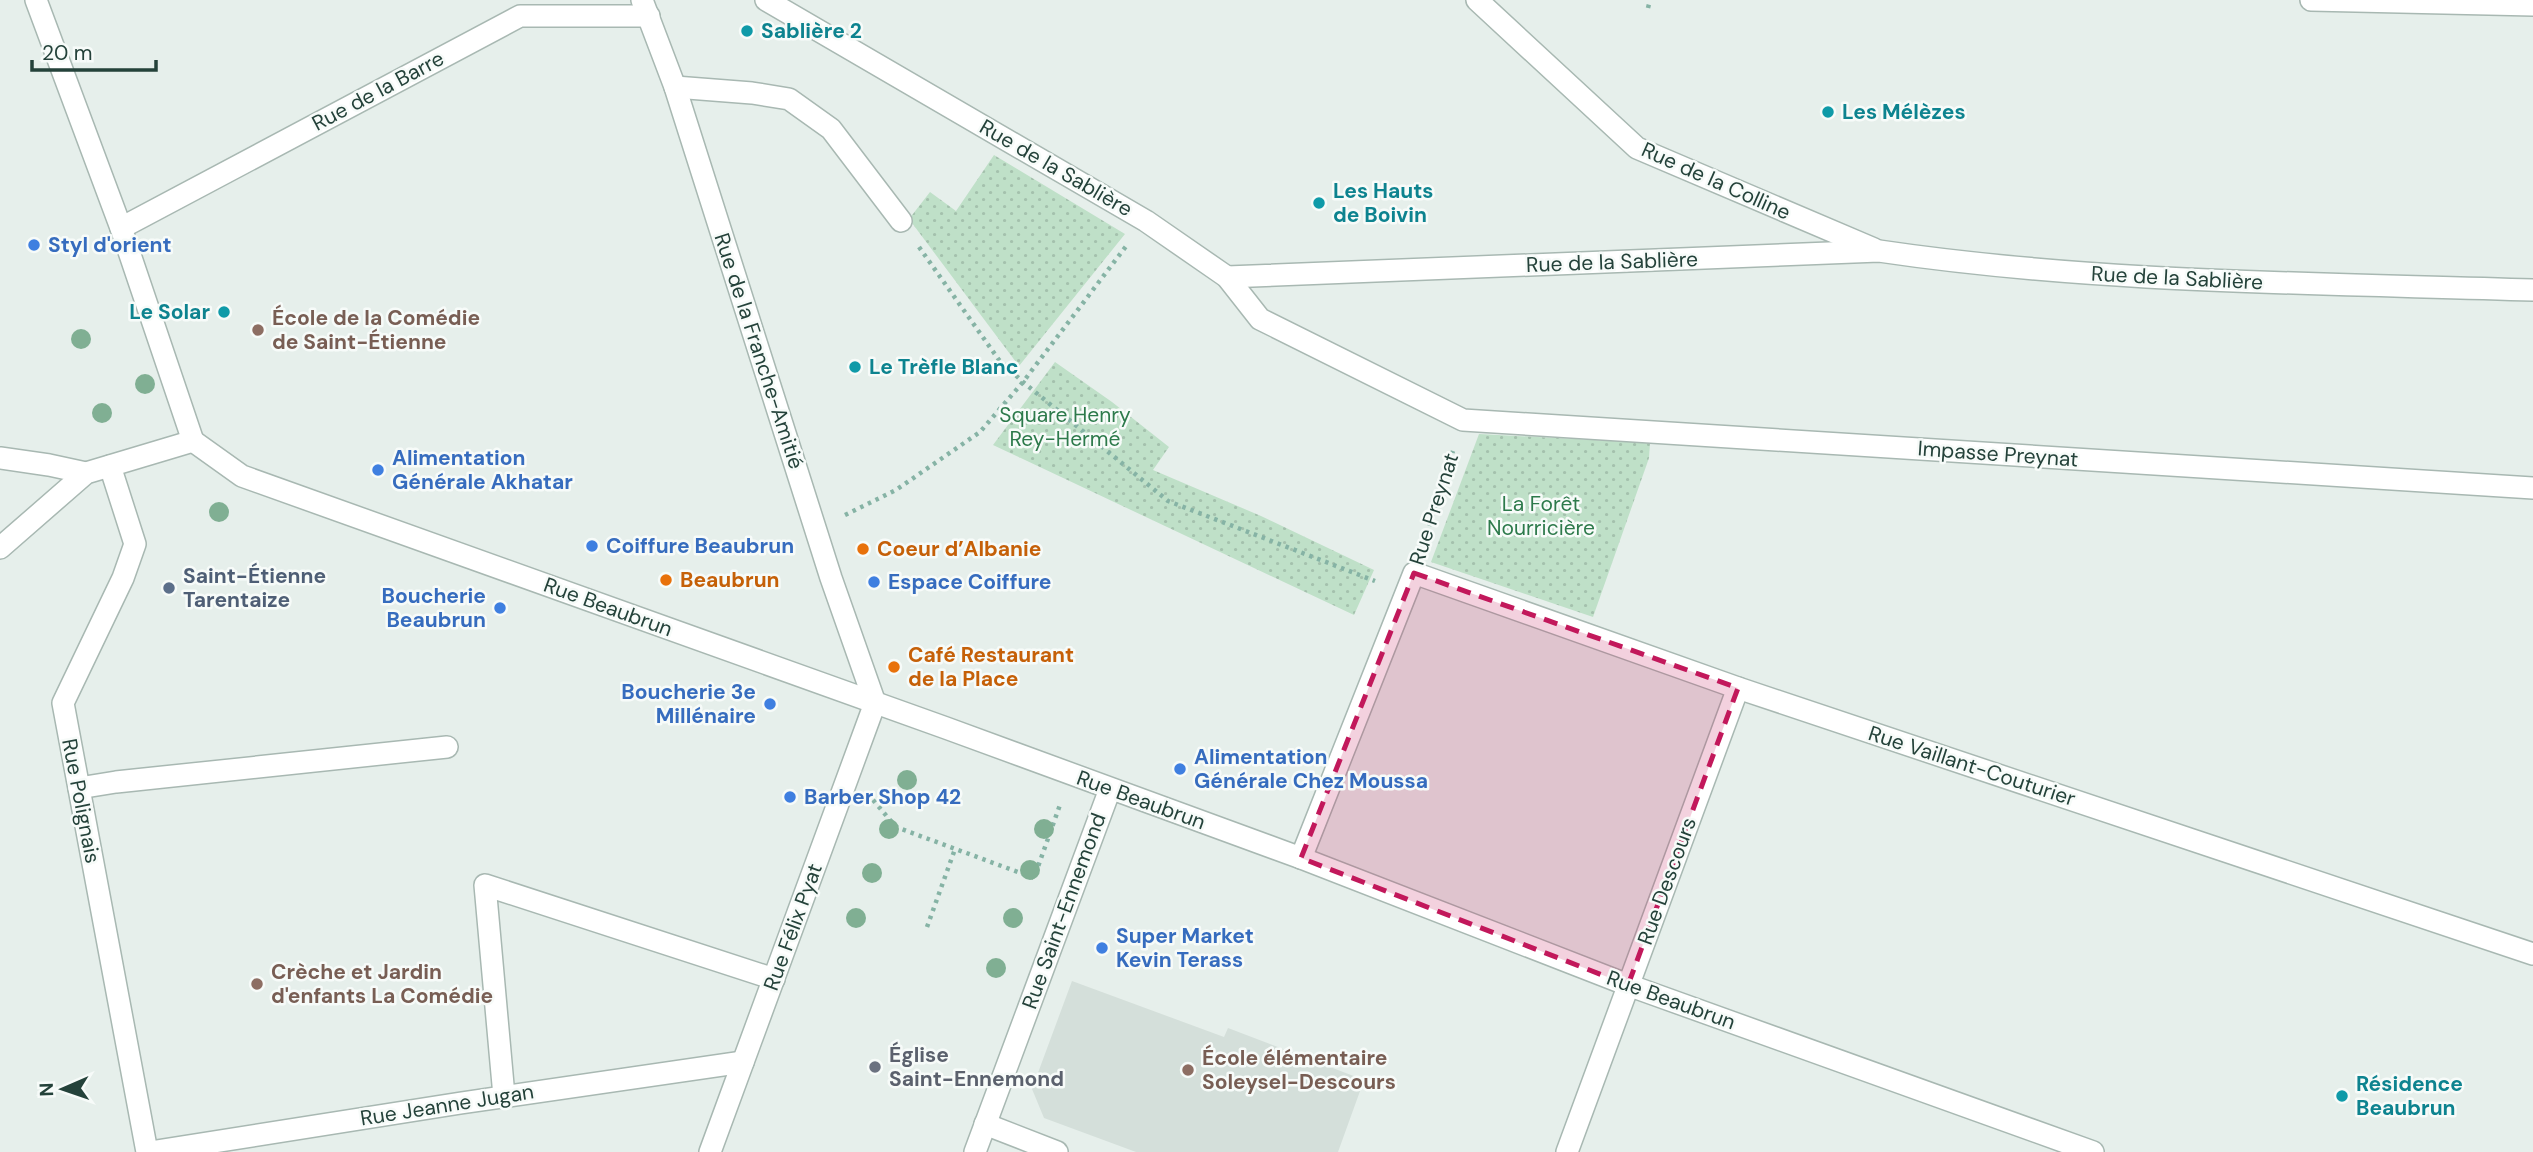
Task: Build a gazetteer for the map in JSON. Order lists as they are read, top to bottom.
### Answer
{
  "streets": {
    "street": [
      "Rue de la Barre",
      "Rue de la Sablière",
      "Rue de la Colline",
      "Rue de la Franche-Amitié",
      "Impasse Preynat",
      "Rue Preynat",
      "Rue Beaubrun",
      "Rue Vaillant-Couturier",
      "Rue Polignais",
      "Rue Descours",
      "Rue Saint-Ennemond",
      "Rue Félix Pyat",
      "Rue Jeanne Jugan"
    ]
  },
  "crossings": [
    ["Rue de la Barre", "Rue de la Franche-Amitié"],
    ["Rue de la Sablière", "Rue de la Colline"],
    ["Rue de la Franche-Amitié", "Rue Beaubrun"],
    ["Rue de la Franche-Amitié", "Rue Félix Pyat"],
    ["Impasse Preynat", "Rue Preynat"],
    ["Rue Preynat", "Rue Beaubrun"],
    ["Rue Preynat", "Rue Vaillant-Couturier"],
    ["Rue Beaubrun", "Rue Descours"],
    ["Rue Beaubrun", "Rue Saint-Ennemond"],
    ["Rue Beaubrun", "Rue Félix Pyat"],
    ["Rue Vaillant-Couturier", "Rue Descours"],
    ["Rue Polignais", "Rue Jeanne Jugan"],
    ["Rue Félix Pyat", "Rue Jeanne Jugan"]
  ],
  "parks": ["Square Henry Rey-Hermé", "La Forêt Nourricière"],
  "places": [
    "Sablière 2",
    "Les Mélèzes",
    "Les Hauts de Boivin",
    "Styl d'orient",
    "Le Solar",
    "École de la Comédie de Saint-Étienne",
    "Le Trèfle Blanc",
    "Alimentation Générale Akhatar",
    "Coiffure Beaubrun",
    "Coeur d’Albanie",
    "Beaubrun",
    "Espace Coiffure",
    "Saint-Étienne Tarentaize",
    "Boucherie Beaubrun",
    "Café Restaurant de la Place",
    "Boucherie 3e Millénaire",
    "Alimentation Générale Chez Moussa",
    "Barber Shop 42",
    "Super Market Kevin Terass",
    "Crèche et Jardin d'enfants La Comédie",
    "Église Saint-Ennemond",
    "École élémentaire Soleysel-Descours",
    "Résidence Beaubrun"
  ],
  "scale_bar": "20 m",
  "north": "left"
}
